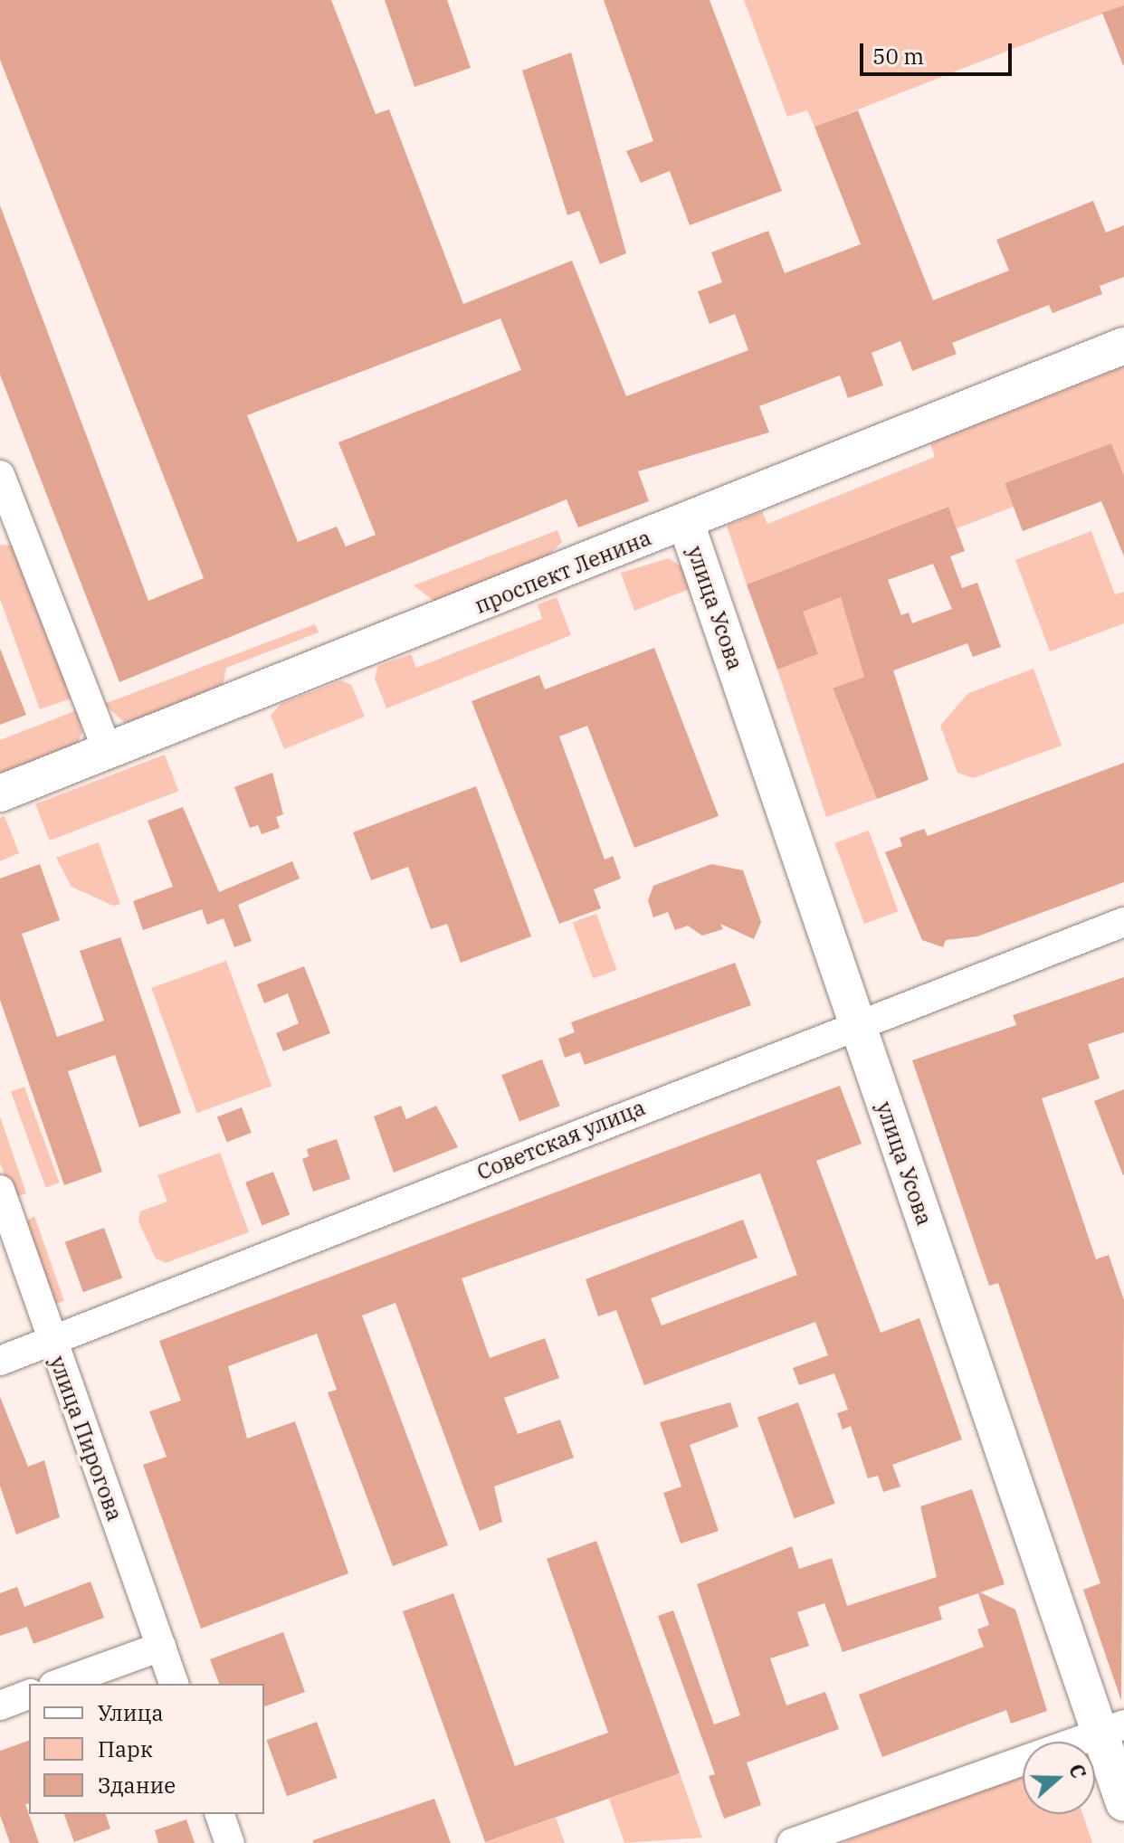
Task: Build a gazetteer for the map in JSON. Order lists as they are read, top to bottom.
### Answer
{
  "streets": {
    "main road": ["проспект Ленина", "улица Усова"],
    "street": ["Советская улица", "улица Пирогова"]
  },
  "crossings": [
    ["проспект Ленина", "улица Усова"],
    ["улица Усова", "Советская улица"],
    ["Советская улица", "улица Пирогова"]
  ],
  "legend": ["Улица", "Парк", "Здание"],
  "scale_bar": "50 m",
  "north": "right"
}
